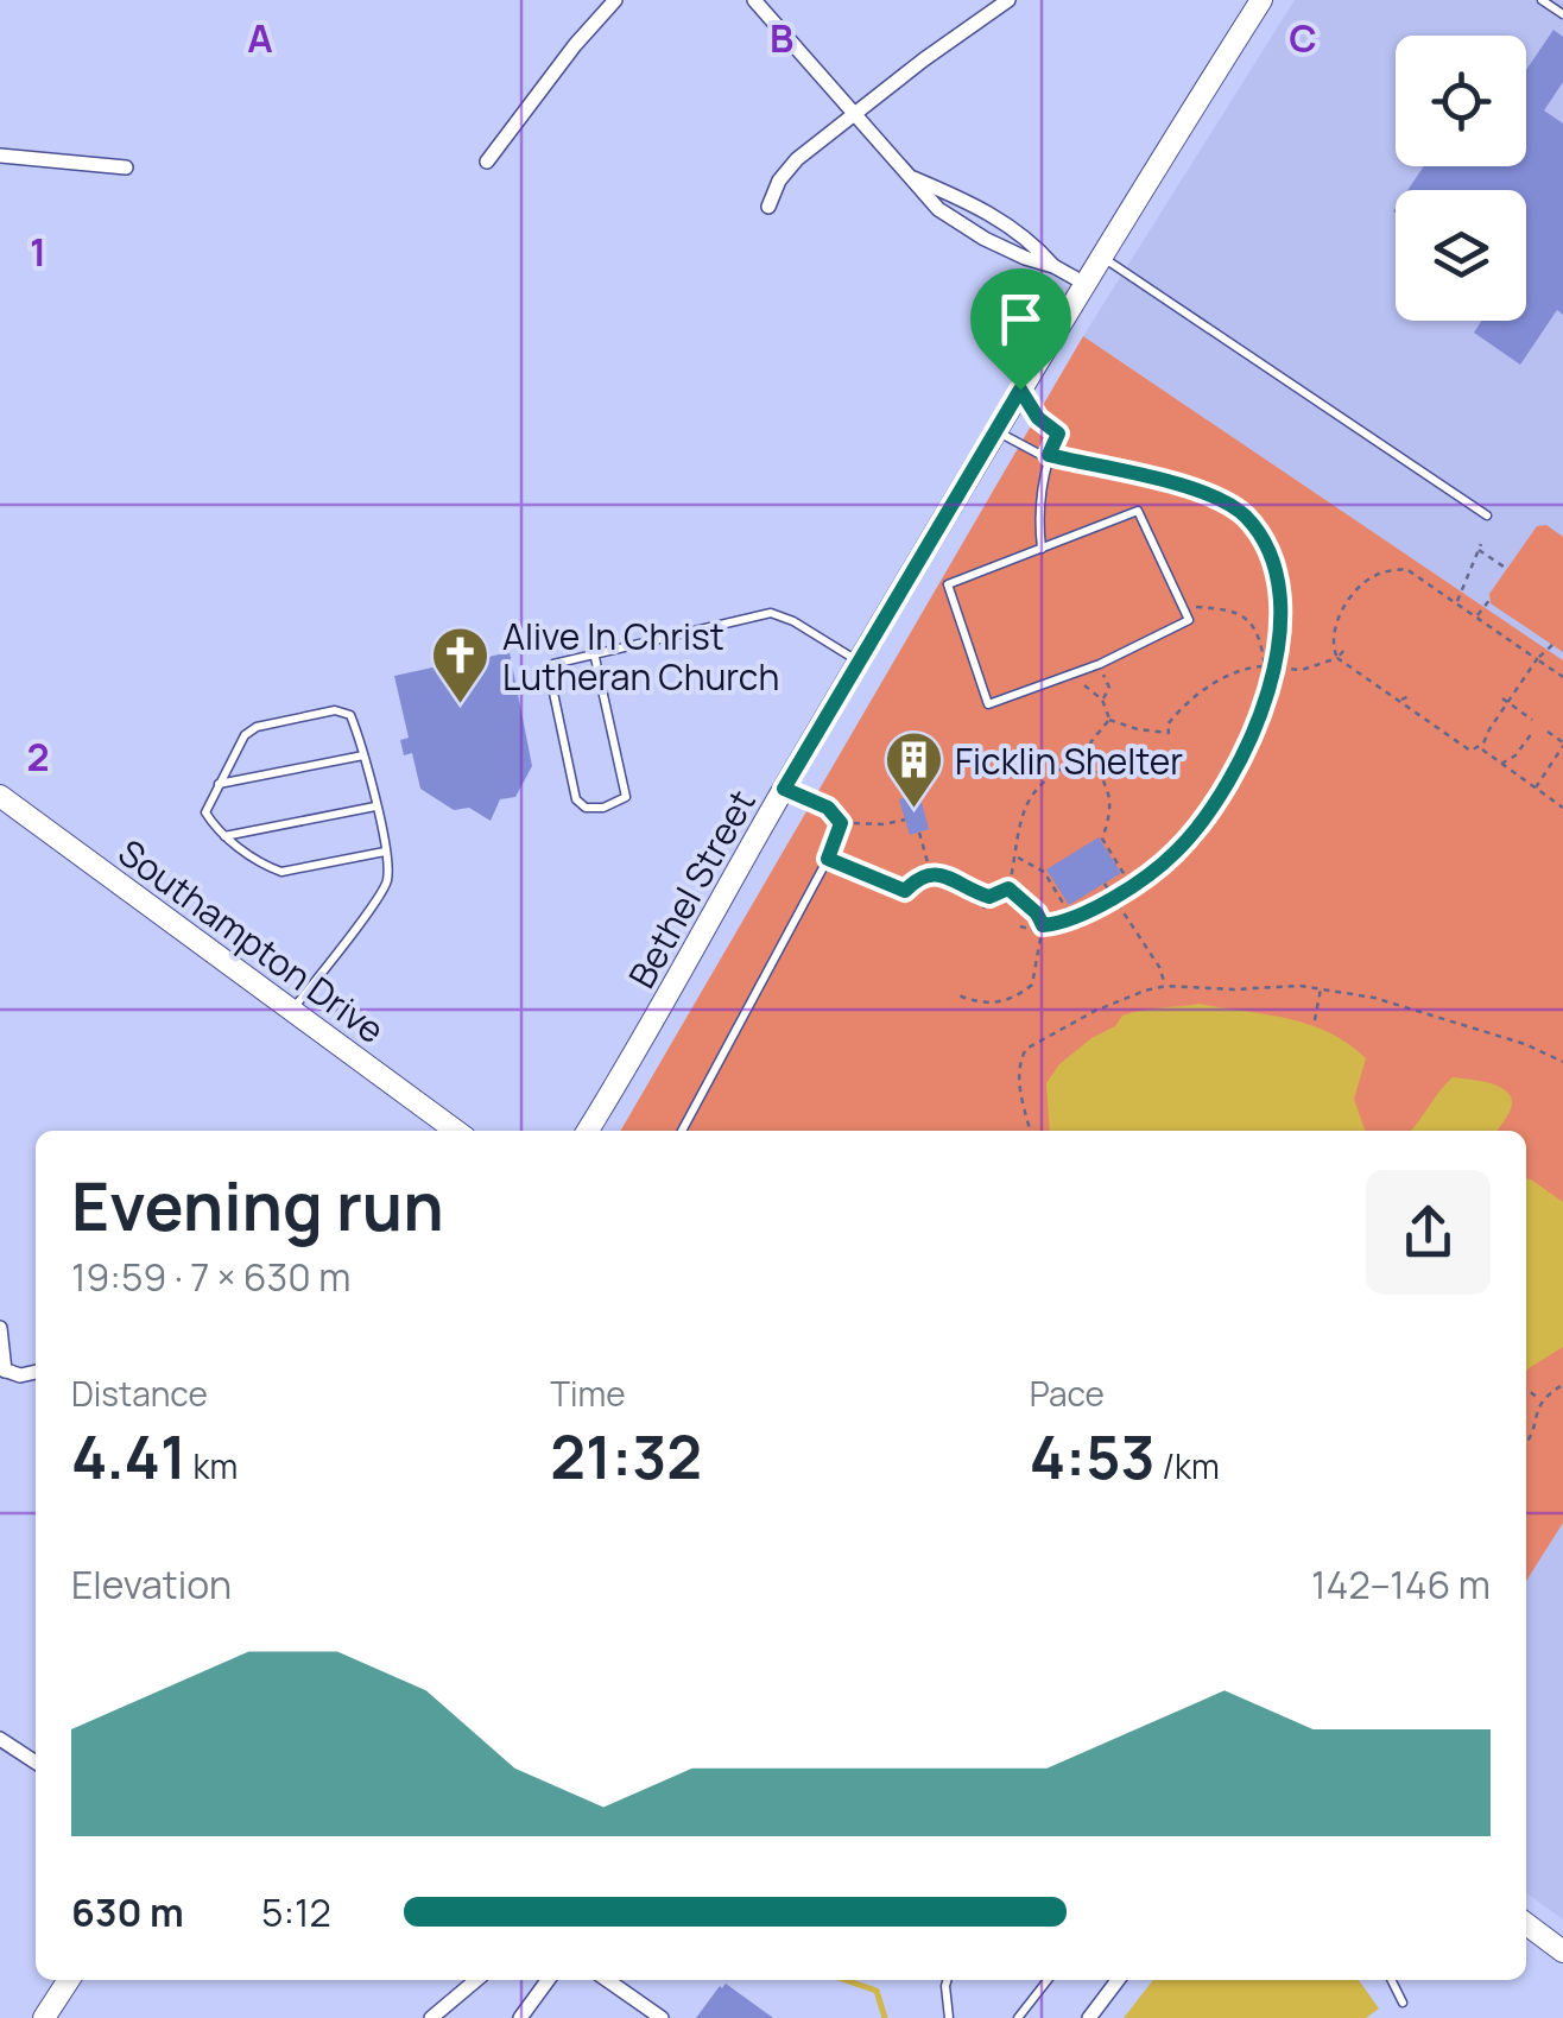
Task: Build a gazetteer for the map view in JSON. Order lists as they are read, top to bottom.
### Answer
{
  "streets": {
    "street": ["Bethel Street", "Southampton Drive"]
  },
  "places": {
    "church": ["Alive In Christ Lutheran Church"],
    "building": ["Ficklin Shelter"]
  },
  "page": {
    "heading": ["Evening run", "19:59 · 7 × 630 m"],
    "stats": [
      ["Distance", "4.41 km"],
      ["Time", "21:32"],
      ["Pace", "4:53 /km"]
    ],
    "chart": ["Elevation", "142–146 m"],
    "list": [
      {
        "name": "630 m",
        "note": "5:12"
      }
    ]
  },
  "grid": {
    "columns": ["A", "B", "C"],
    "rows": ["1", "2"]
  }
}
